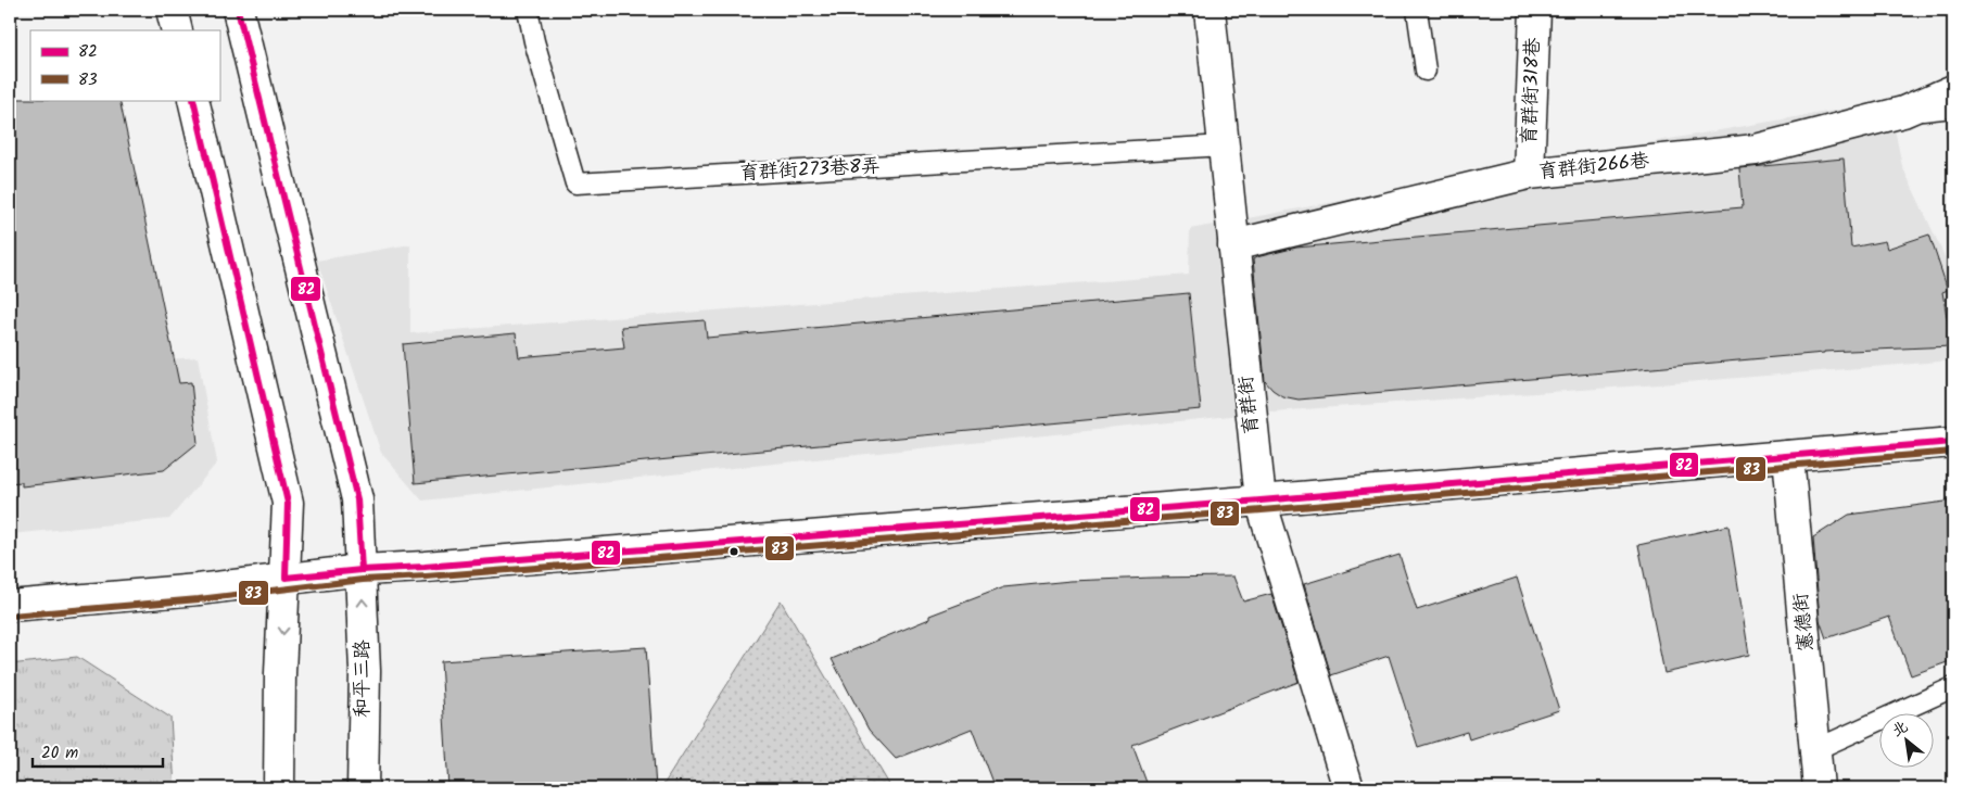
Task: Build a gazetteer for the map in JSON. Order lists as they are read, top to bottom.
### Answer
{
  "streets": {
    "street": [
      "育群街318巷",
      "育群街266巷",
      "育群街",
      "憲德街",
      "和平三路"
    ],
    "lane": ["育群街273巷8弄"]
  },
  "crossings": [
    ["育群街318巷", "育群街266巷"],
    ["育群街266巷", "育群街"],
    ["育群街273巷8弄", "育群街"]
  ],
  "lines": ["transit line 82", "transit line 83"],
  "legend": ["82", "83"],
  "scale_bar": "20 m",
  "north": "top left"
}
